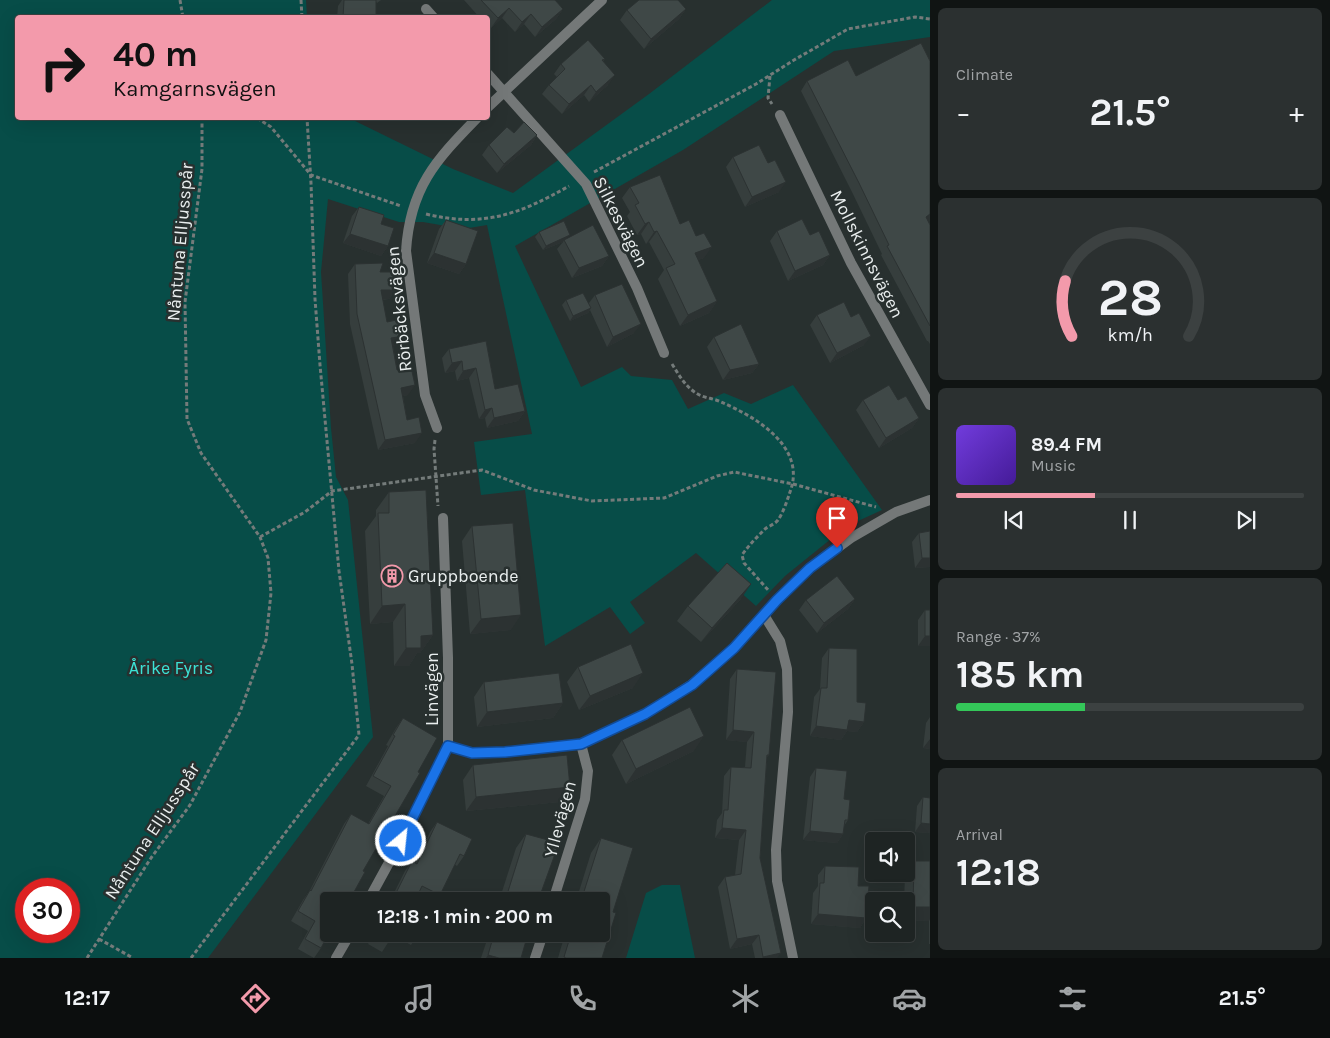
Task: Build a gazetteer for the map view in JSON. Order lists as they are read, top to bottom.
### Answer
{
  "streets": {
    "street": [
      "Silkesvägen",
      "Mollskinnsvägen",
      "Rörbäcksvägen",
      "Linvägen",
      "Yllevägen"
    ],
    "path": ["Nåntuna Elljusspår"]
  },
  "parks": ["Årike Fyris"],
  "places": {
    "building": ["Gruppboende"]
  },
  "page": {
    "tile": [
      "Climate",
      ["Range · 37%", "185 km"],
      ["Arrival", "12:18"]
    ],
    "turn": ["40 m", "Kamgarnsvägen"],
    "heat": ["−", "21.5°", "+"],
    "song": ["89.4 FM", "Music"],
    "limit": "30",
    "trip": "12:18 · 1 min · 200 m",
    "tabs": ["12:17", "21.5°"],
    "gauge": ["28", "km/h"]
  }
}
